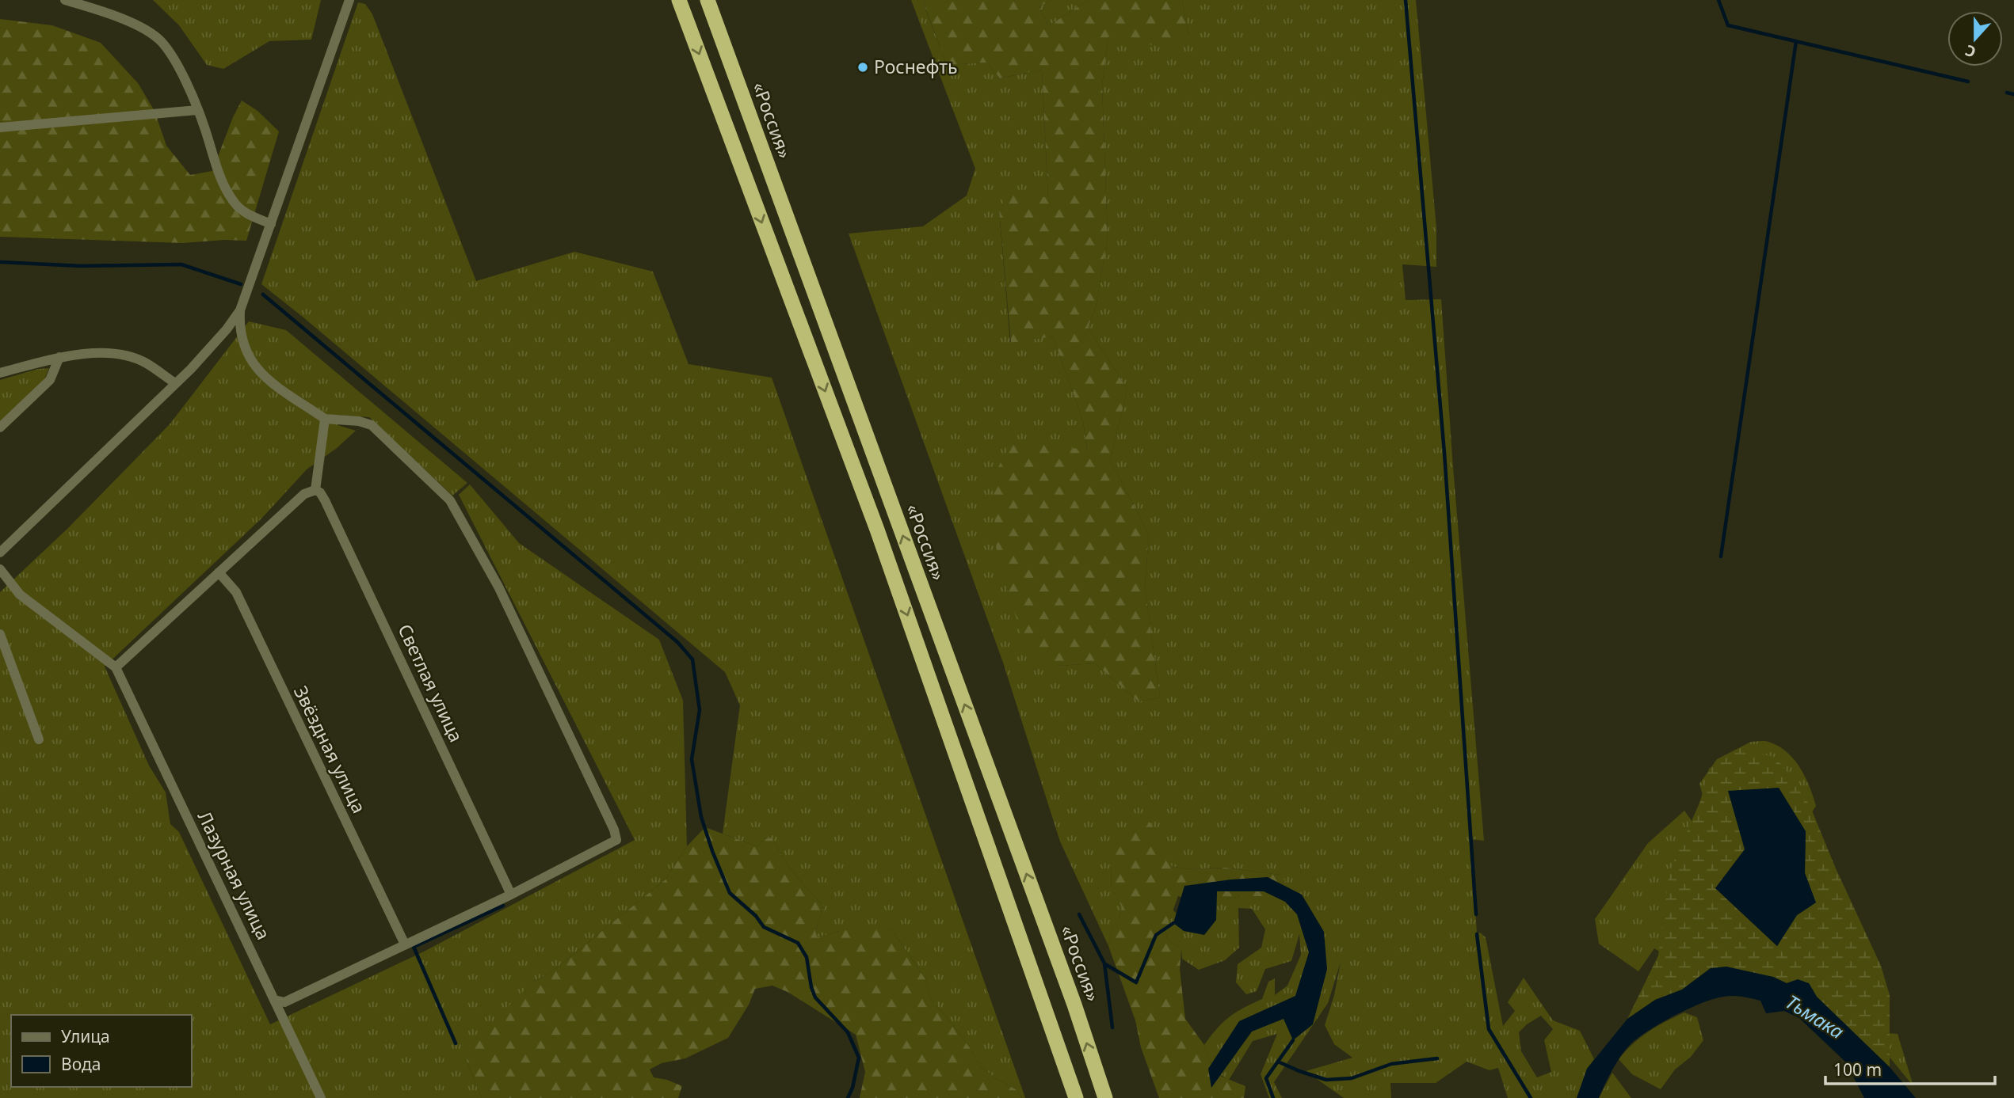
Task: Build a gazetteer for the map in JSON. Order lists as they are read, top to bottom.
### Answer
{
  "streets": {
    "highway": ["«Россия»"],
    "street": ["Светлая улица", "Звёздная улица", "Лазурная улица"]
  },
  "water": ["Тьмака"],
  "places": ["Роснефть"],
  "legend": ["Улица", "Вода"],
  "scale_bar": "100 m",
  "north": "bottom"
}
